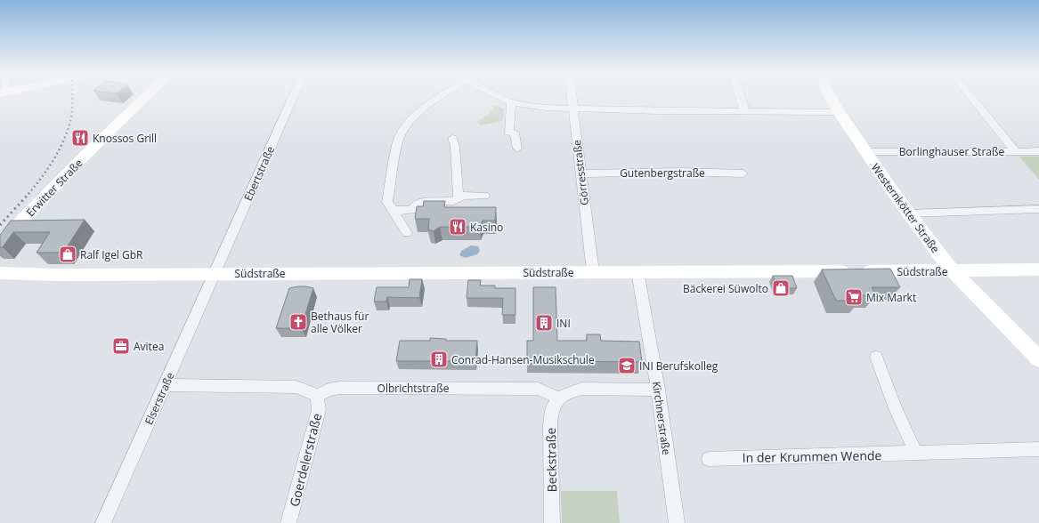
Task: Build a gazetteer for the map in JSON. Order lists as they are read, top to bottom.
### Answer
{
  "streets": {
    "main road": ["Erwitter Straße", "Westernkötter Straße", "Südstraße"],
    "street": [
      "Borlinghauser Straße",
      "Görresstraße",
      "Gutenbergstraße",
      "Ebertstraße",
      "Olbrichtstraße",
      "Elserstraße",
      "Kirchnerstraße",
      "In der Krummen Wende",
      "Goerdelerstraße",
      "Beckstraße"
    ]
  },
  "crossings": [
    ["Borlinghauser Straße", "Westernkötter Straße"],
    ["Görresstraße", "Gutenbergstraße"],
    ["Görresstraße", "Südstraße"],
    ["Ebertstraße", "Südstraße"],
    ["Ebertstraße", "Elserstraße"],
    ["Westernkötter Straße", "Südstraße"],
    ["Südstraße", "Elserstraße"],
    ["Südstraße", "Kirchnerstraße"],
    ["Olbrichtstraße", "Goerdelerstraße"],
    ["Olbrichtstraße", "Beckstraße"]
  ],
  "places": {
    "restaurant": ["Knossos Grill", "Kasino"],
    "shop": ["Ralf Igel GbR", "Bäckerei Süwolto"],
    "supermarket": ["Mix Markt"],
    "church": ["Bethaus für alle Völker"],
    "building": ["INI", "Conrad-Hansen-Musikschule"],
    "office": ["Avitea"],
    "school or university": ["INI Berufskolleg"]
  }
}
